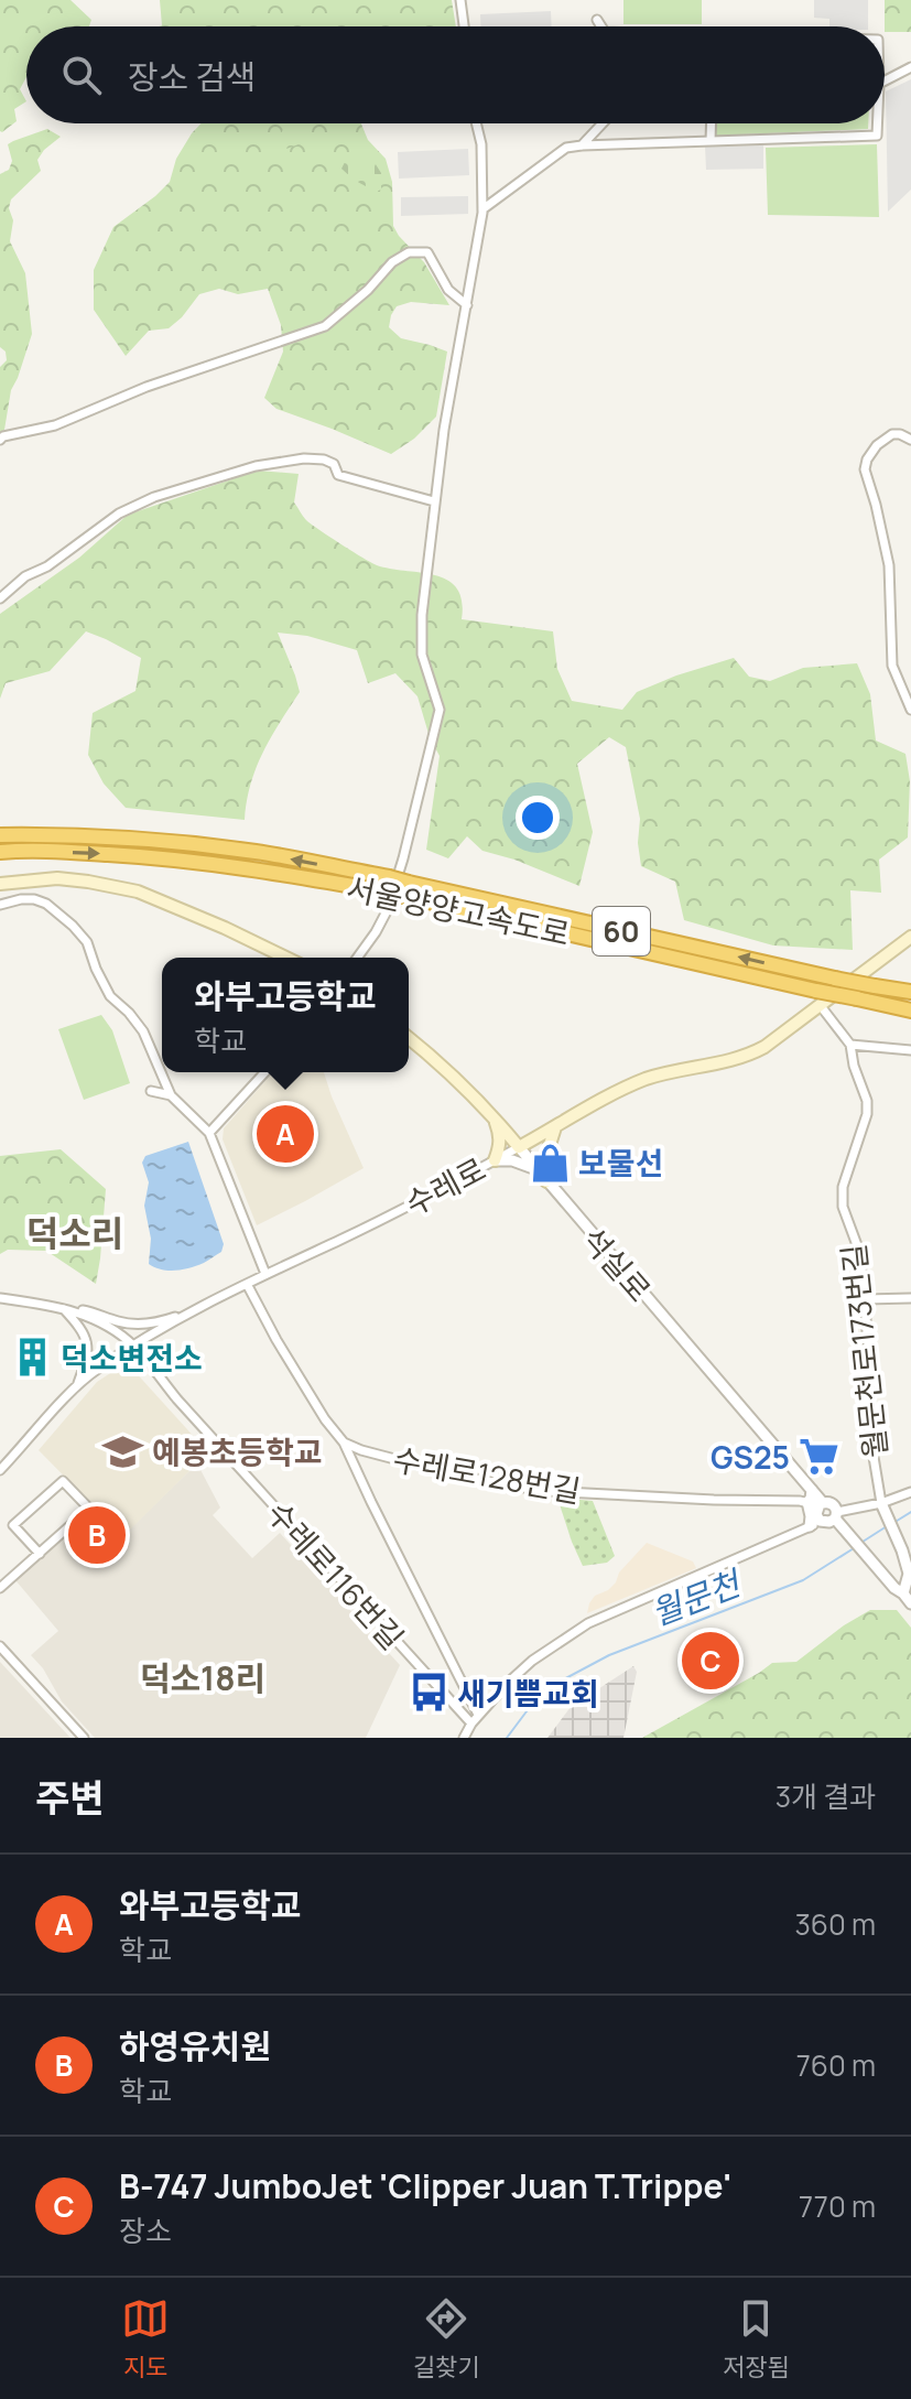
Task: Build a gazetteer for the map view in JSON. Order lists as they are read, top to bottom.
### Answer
{
  "streets": {
    "highway": ["서울양양고속도로", "60"],
    "main road": ["수레로", "석실로"],
    "street": ["월문천로173번길", "수레로128번길", "수레로116번길"]
  },
  "crossings": [
    ["수레로", "석실로"],
    ["수레로", "월문천로173번길"],
    ["수레로", "수레로116번길"],
    ["석실로", "수레로128번길"]
  ],
  "districts": ["덕소리", "덕소18리"],
  "water": ["월문천"],
  "places": {
    "shop": ["보물선"],
    "building": ["덕소변전소"],
    "school or university": ["예봉초등학교"],
    "supermarket": ["GS25"],
    "bus stop": ["새기쁨교회"]
  },
  "page": {
    "search": "장소 검색",
    "popup": ["와부고등학교", "학교"],
    "pins": ["A", "B", "C"],
    "heading": ["주변", "3개 결과"],
    "list": [
      {
        "mark": "A",
        "name": "와부고등학교",
        "note": "학교",
        "value": "360 m"
      },
      {
        "mark": "B",
        "name": "하영유치원",
        "note": "학교",
        "value": "760 m"
      },
      {
        "mark": "C",
        "name": "B-747 JumboJet 'Clipper Juan T.Trippe'",
        "note": "장소",
        "value": "770 m"
      }
    ],
    "nav": ["지도", "길찾기", "저장됨"]
  }
}
